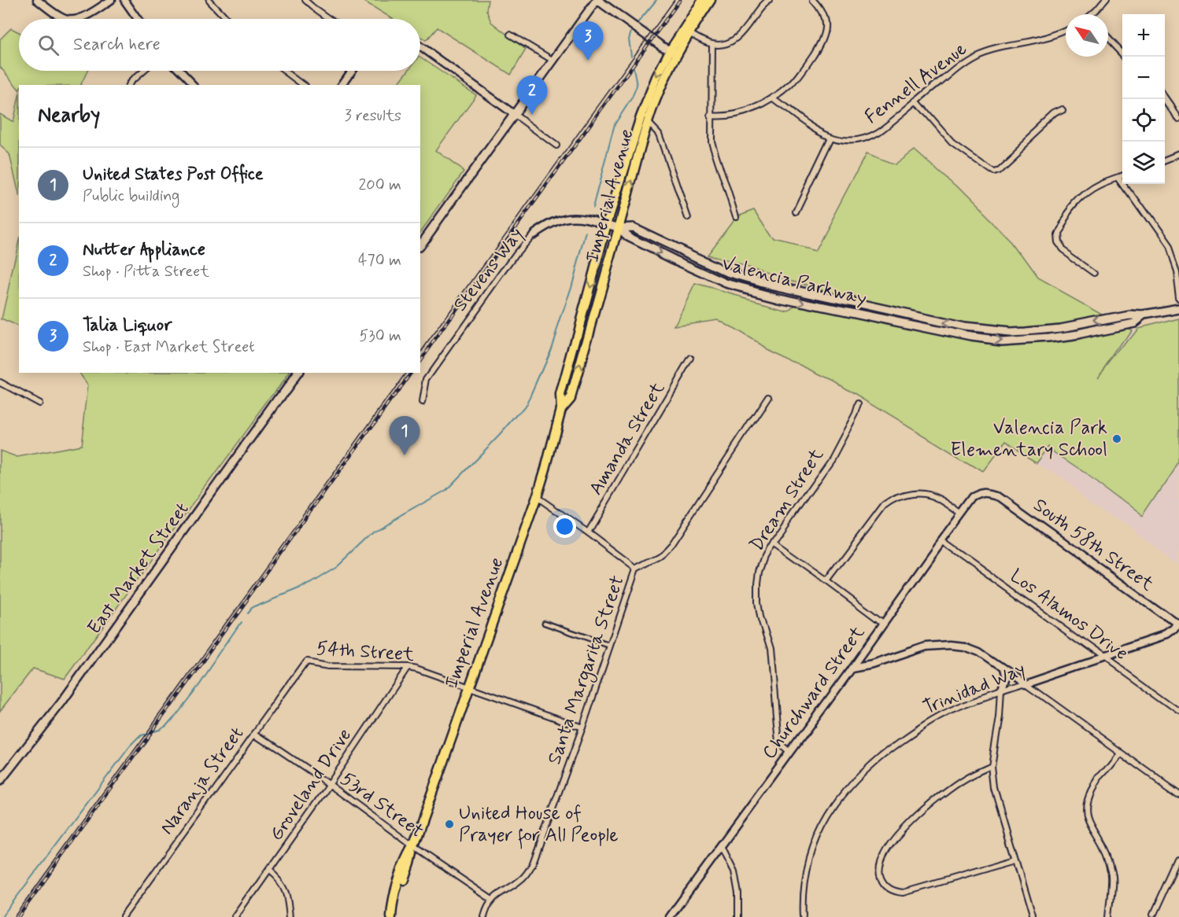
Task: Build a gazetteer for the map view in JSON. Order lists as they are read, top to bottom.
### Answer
{
  "streets": {
    "main road": [
      "Imperial Avenue",
      "Stevens Way",
      "Valencia Parkway",
      "East Market Street"
    ],
    "street": [
      "Fennell Avenue",
      "Amanda Street",
      "Dream Street",
      "South 58th Street",
      "Los Alamos Drive",
      "54th Street",
      "Santa Margarita Street",
      "Trinidad Way",
      "Churchward Street",
      "Naranja Street",
      "Groveland Drive",
      "53rd Street"
    ]
  },
  "crossings": [
    ["Imperial Avenue", "Stevens Way"],
    ["Imperial Avenue", "Valencia Parkway"],
    ["Imperial Avenue", "54th Street"],
    ["Imperial Avenue", "53rd Street"],
    ["Stevens Way", "Valencia Parkway"],
    ["Dream Street", "Churchward Street"],
    ["South 58th Street", "Trinidad Way"],
    ["South 58th Street", "Churchward Street"],
    ["Los Alamos Drive", "Trinidad Way"],
    ["Los Alamos Drive", "Churchward Street"],
    ["54th Street", "Santa Margarita Street"],
    ["54th Street", "Naranja Street"],
    ["54th Street", "Groveland Drive"],
    ["Santa Margarita Street", "53rd Street"],
    ["Naranja Street", "53rd Street"],
    ["Groveland Drive", "53rd Street"]
  ],
  "places": ["Valencia Park Elementary School", "United House of Prayer for All People"],
  "north": "top left",
  "page": {
    "map_buttons": ["+", "−"],
    "search": "Search here",
    "pins": ["3", "2", "1"],
    "heading": ["Nearby", "3 results"],
    "list": [
      {
        "mark": "1",
        "name": "United States Post Office",
        "note": "Public building",
        "value": "200 m"
      },
      {
        "mark": "2",
        "name": "Nutter Appliance",
        "note": "Shop · Pitta Street",
        "value": "470 m"
      },
      {
        "mark": "3",
        "name": "Talia Liquor",
        "note": "Shop · East Market Street",
        "value": "530 m"
      }
    ]
  }
}
